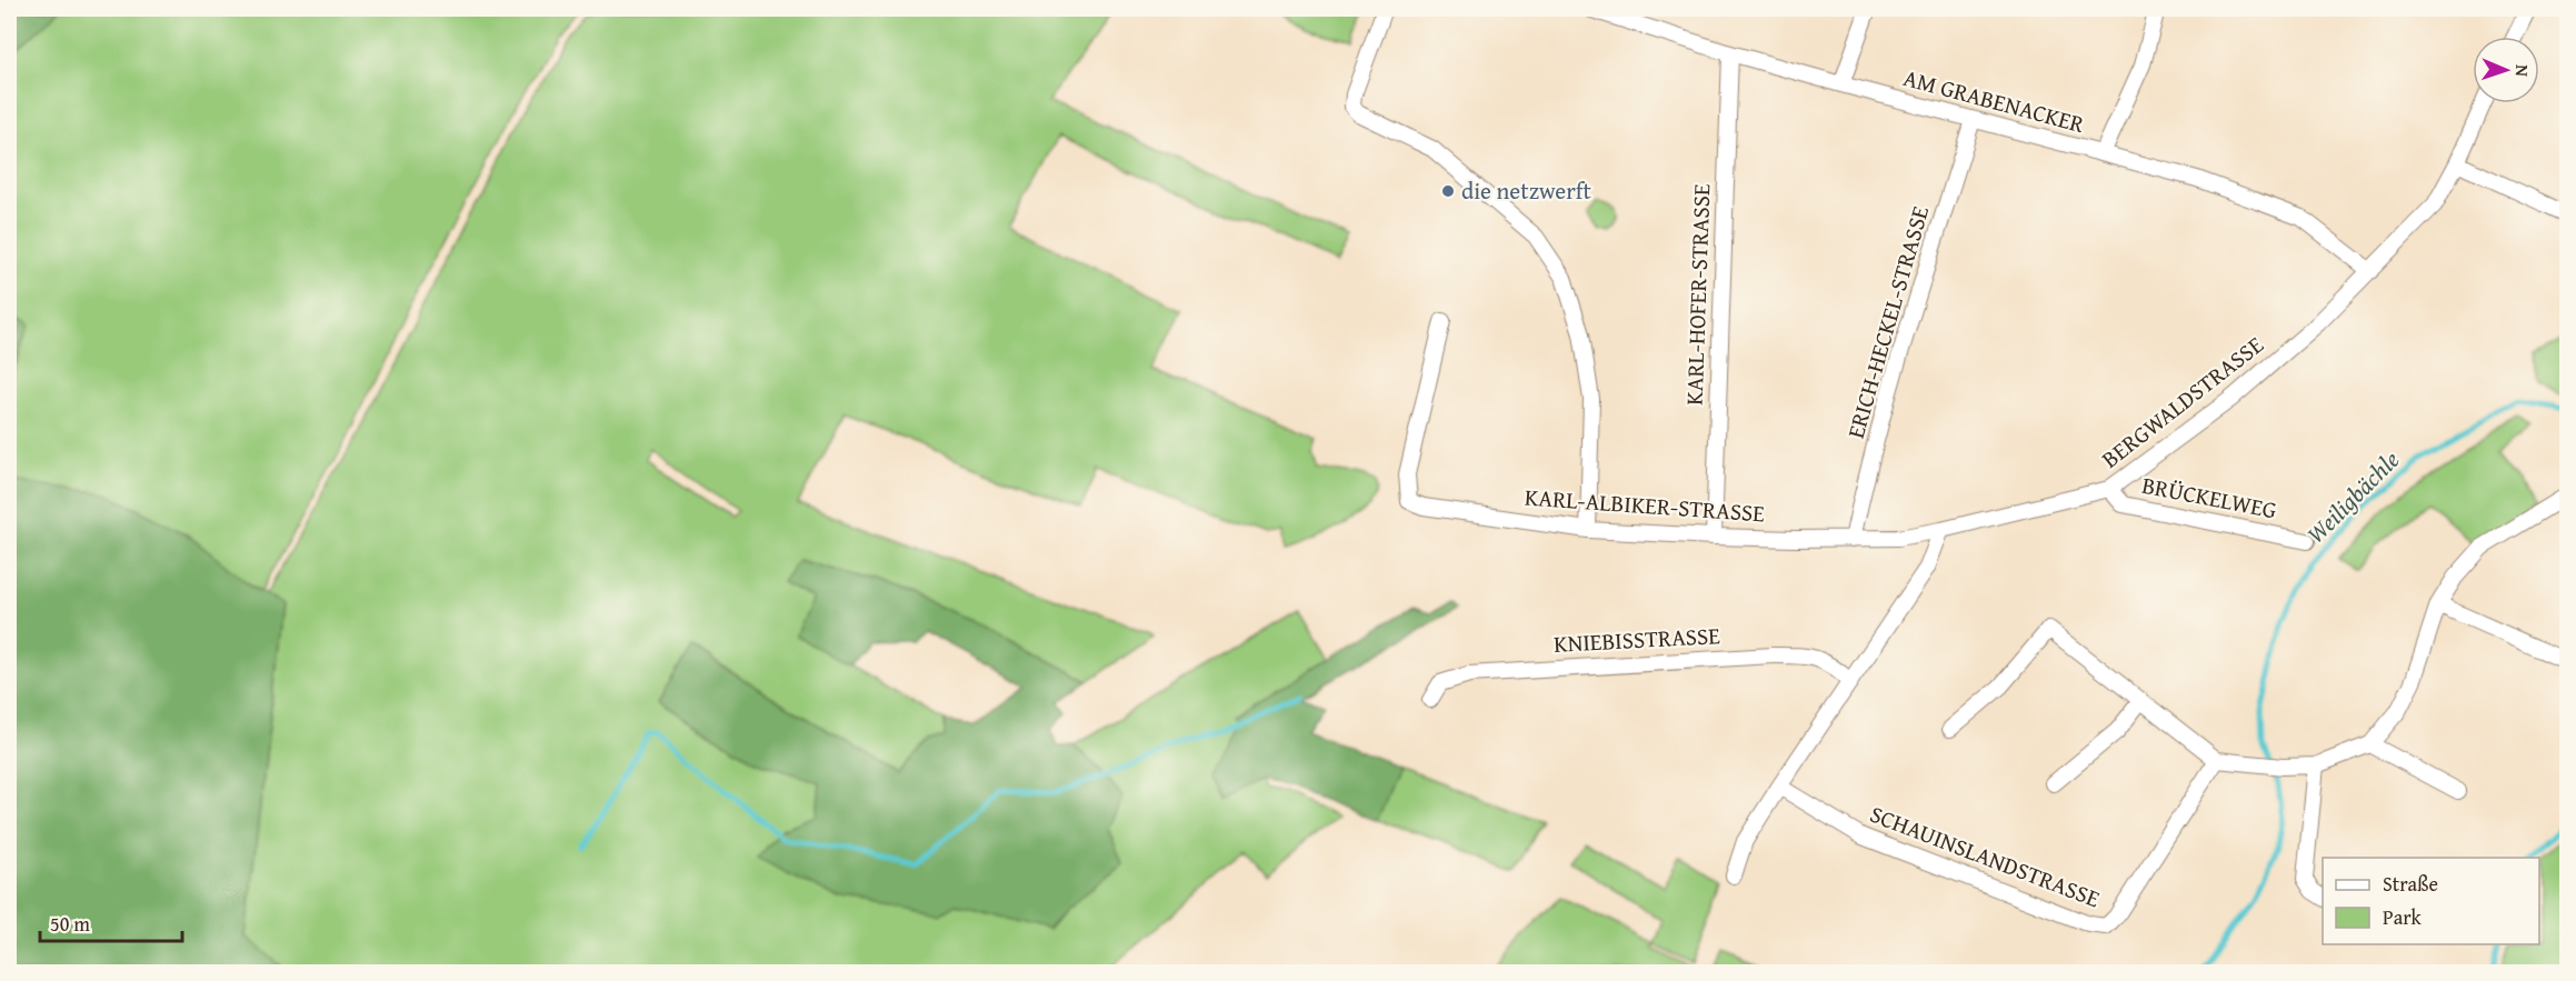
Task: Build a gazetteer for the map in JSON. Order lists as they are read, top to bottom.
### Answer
{
  "streets": {
    "street": [
      "AM GRABENACKER",
      "KARL-HOFER-STRASSE",
      "ERICH-HECKEL-STRASSE",
      "BERGWALDSTRASSE",
      "BRÜCKELWEG",
      "KARL-ALBIKER-STRASSE",
      "KNIEBISSTRASSE",
      "SCHAUINSLANDSTRASSE"
    ]
  },
  "crossings": [
    ["AM GRABENACKER", "KARL-HOFER-STRASSE"],
    ["AM GRABENACKER", "ERICH-HECKEL-STRASSE"],
    ["AM GRABENACKER", "BERGWALDSTRASSE"],
    ["KARL-HOFER-STRASSE", "KARL-ALBIKER-STRASSE"],
    ["ERICH-HECKEL-STRASSE", "KARL-ALBIKER-STRASSE"],
    ["BERGWALDSTRASSE", "BRÜCKELWEG"],
    ["BERGWALDSTRASSE", "KARL-ALBIKER-STRASSE"]
  ],
  "water": ["Weiligbächle"],
  "places": ["die netzwerft"],
  "legend": ["Straße", "Park"],
  "scale_bar": "50 m",
  "north": "right"
}
